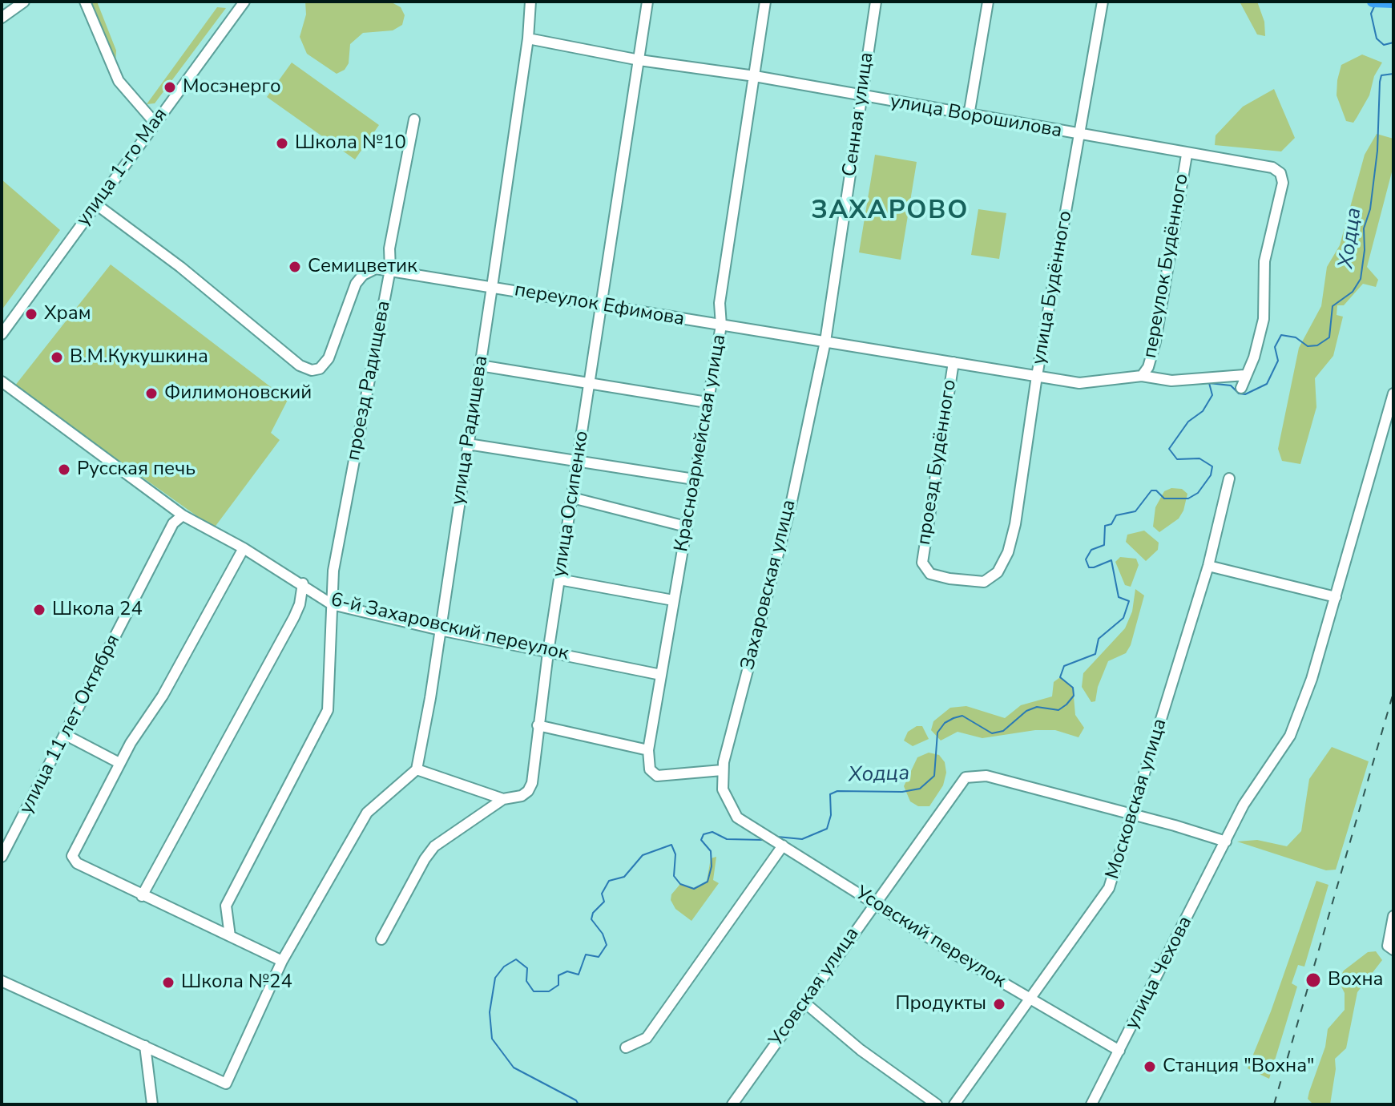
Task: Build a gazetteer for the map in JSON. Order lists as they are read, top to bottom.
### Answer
{
  "streets": {
    "street": [
      "Сенная улица",
      "улица Ворошилова",
      "улица 1-го Мая",
      "переулок Будённого",
      "улица Будённого",
      "переулок Ефимова",
      "проезд Радищева",
      "улица Радищева",
      "Красноармейская улица",
      "проезд Будённого",
      "улица Осипенко",
      "Захаровская улица",
      "6-й Захаровский переулок",
      "улица 11 лет Октября",
      "Московская улица",
      "Усовский переулок",
      "улица Чехова",
      "Усовская улица"
    ]
  },
  "crossings": [
    ["Сенная улица", "улица Ворошилова"],
    ["Сенная улица", "переулок Ефимова"],
    ["Сенная улица", "Захаровская улица"],
    ["улица Ворошилова", "переулок Будённого"],
    ["улица Ворошилова", "улица Будённого"],
    ["улица Ворошилова", "переулок Ефимова"],
    ["улица Ворошилова", "улица Радищева"],
    ["улица Ворошилова", "Красноармейская улица"],
    ["улица Ворошилова", "улица Осипенко"],
    ["переулок Будённого", "переулок Ефимова"],
    ["улица Будённого", "переулок Ефимова"],
    ["улица Будённого", "проезд Будённого"],
    ["переулок Ефимова", "проезд Радищева"],
    ["переулок Ефимова", "улица Радищева"],
    ["переулок Ефимова", "Красноармейская улица"],
    ["переулок Ефимова", "проезд Будённого"],
    ["переулок Ефимова", "улица Осипенко"],
    ["переулок Ефимова", "Захаровская улица"],
    ["проезд Радищева", "6-й Захаровский переулок"],
    ["улица Радищева", "6-й Захаровский переулок"],
    ["Красноармейская улица", "Захаровская улица"],
    ["Красноармейская улица", "6-й Захаровский переулок"],
    ["улица Осипенко", "6-й Захаровский переулок"],
    ["Захаровская улица", "Усовский переулок"],
    ["6-й Захаровский переулок", "улица 11 лет Октября"],
    ["Московская улица", "Усовский переулок"],
    ["Московская улица", "Усовская улица"],
    ["Усовский переулок", "улица Чехова"],
    ["Усовский переулок", "Усовская улица"]
  ],
  "districts": ["ЗАХАРОВО"],
  "water": ["Ходца"],
  "places": [
    "Мосэнерго",
    "Школа №10",
    "Семицветик",
    "Храм",
    "В.М.Кукушкина",
    "Филимоновский",
    "Русская печь",
    "Школа 24",
    "Вохна",
    "Школа №24",
    "Продукты",
    "Станция \"Вохна\""
  ]
}
